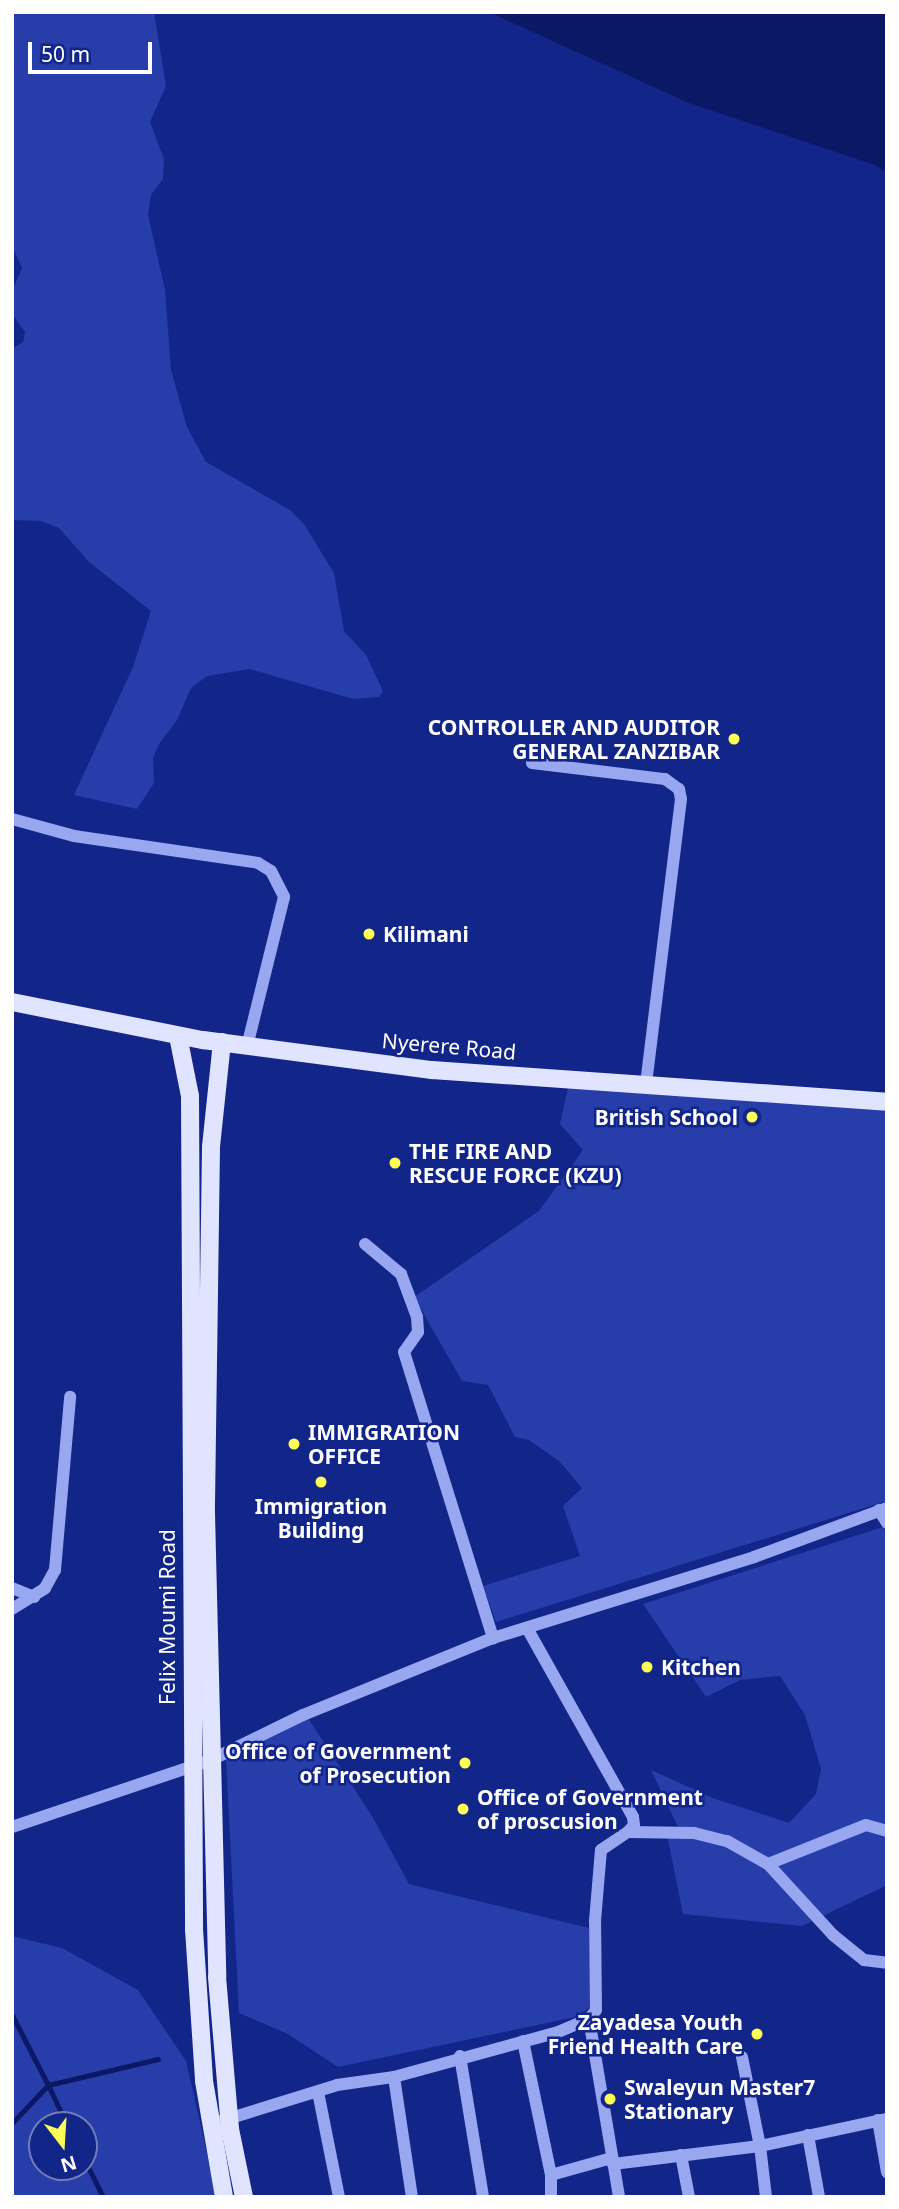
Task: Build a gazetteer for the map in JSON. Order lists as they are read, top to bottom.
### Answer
{
  "streets": {
    "main road": ["Nyerere Road", "Felix Moumi Road"]
  },
  "crossings": [
    ["Nyerere Road", "Felix Moumi Road"]
  ],
  "places": [
    "CONTROLLER AND AUDITOR GENERAL ZANZIBAR",
    "Kilimani",
    "British School",
    "THE FIRE AND RESCUE FORCE (KZU)",
    "IMMIGRATION OFFICE",
    "Immigration Building",
    "Kitchen",
    "Office of Government of Prosecution",
    "Office of Government of proscusion",
    "Zayadesa Youth Friend Health Care",
    "Swaleyun Master7 Stationary"
  ],
  "scale_bar": "50 m",
  "north": "bottom"
}
